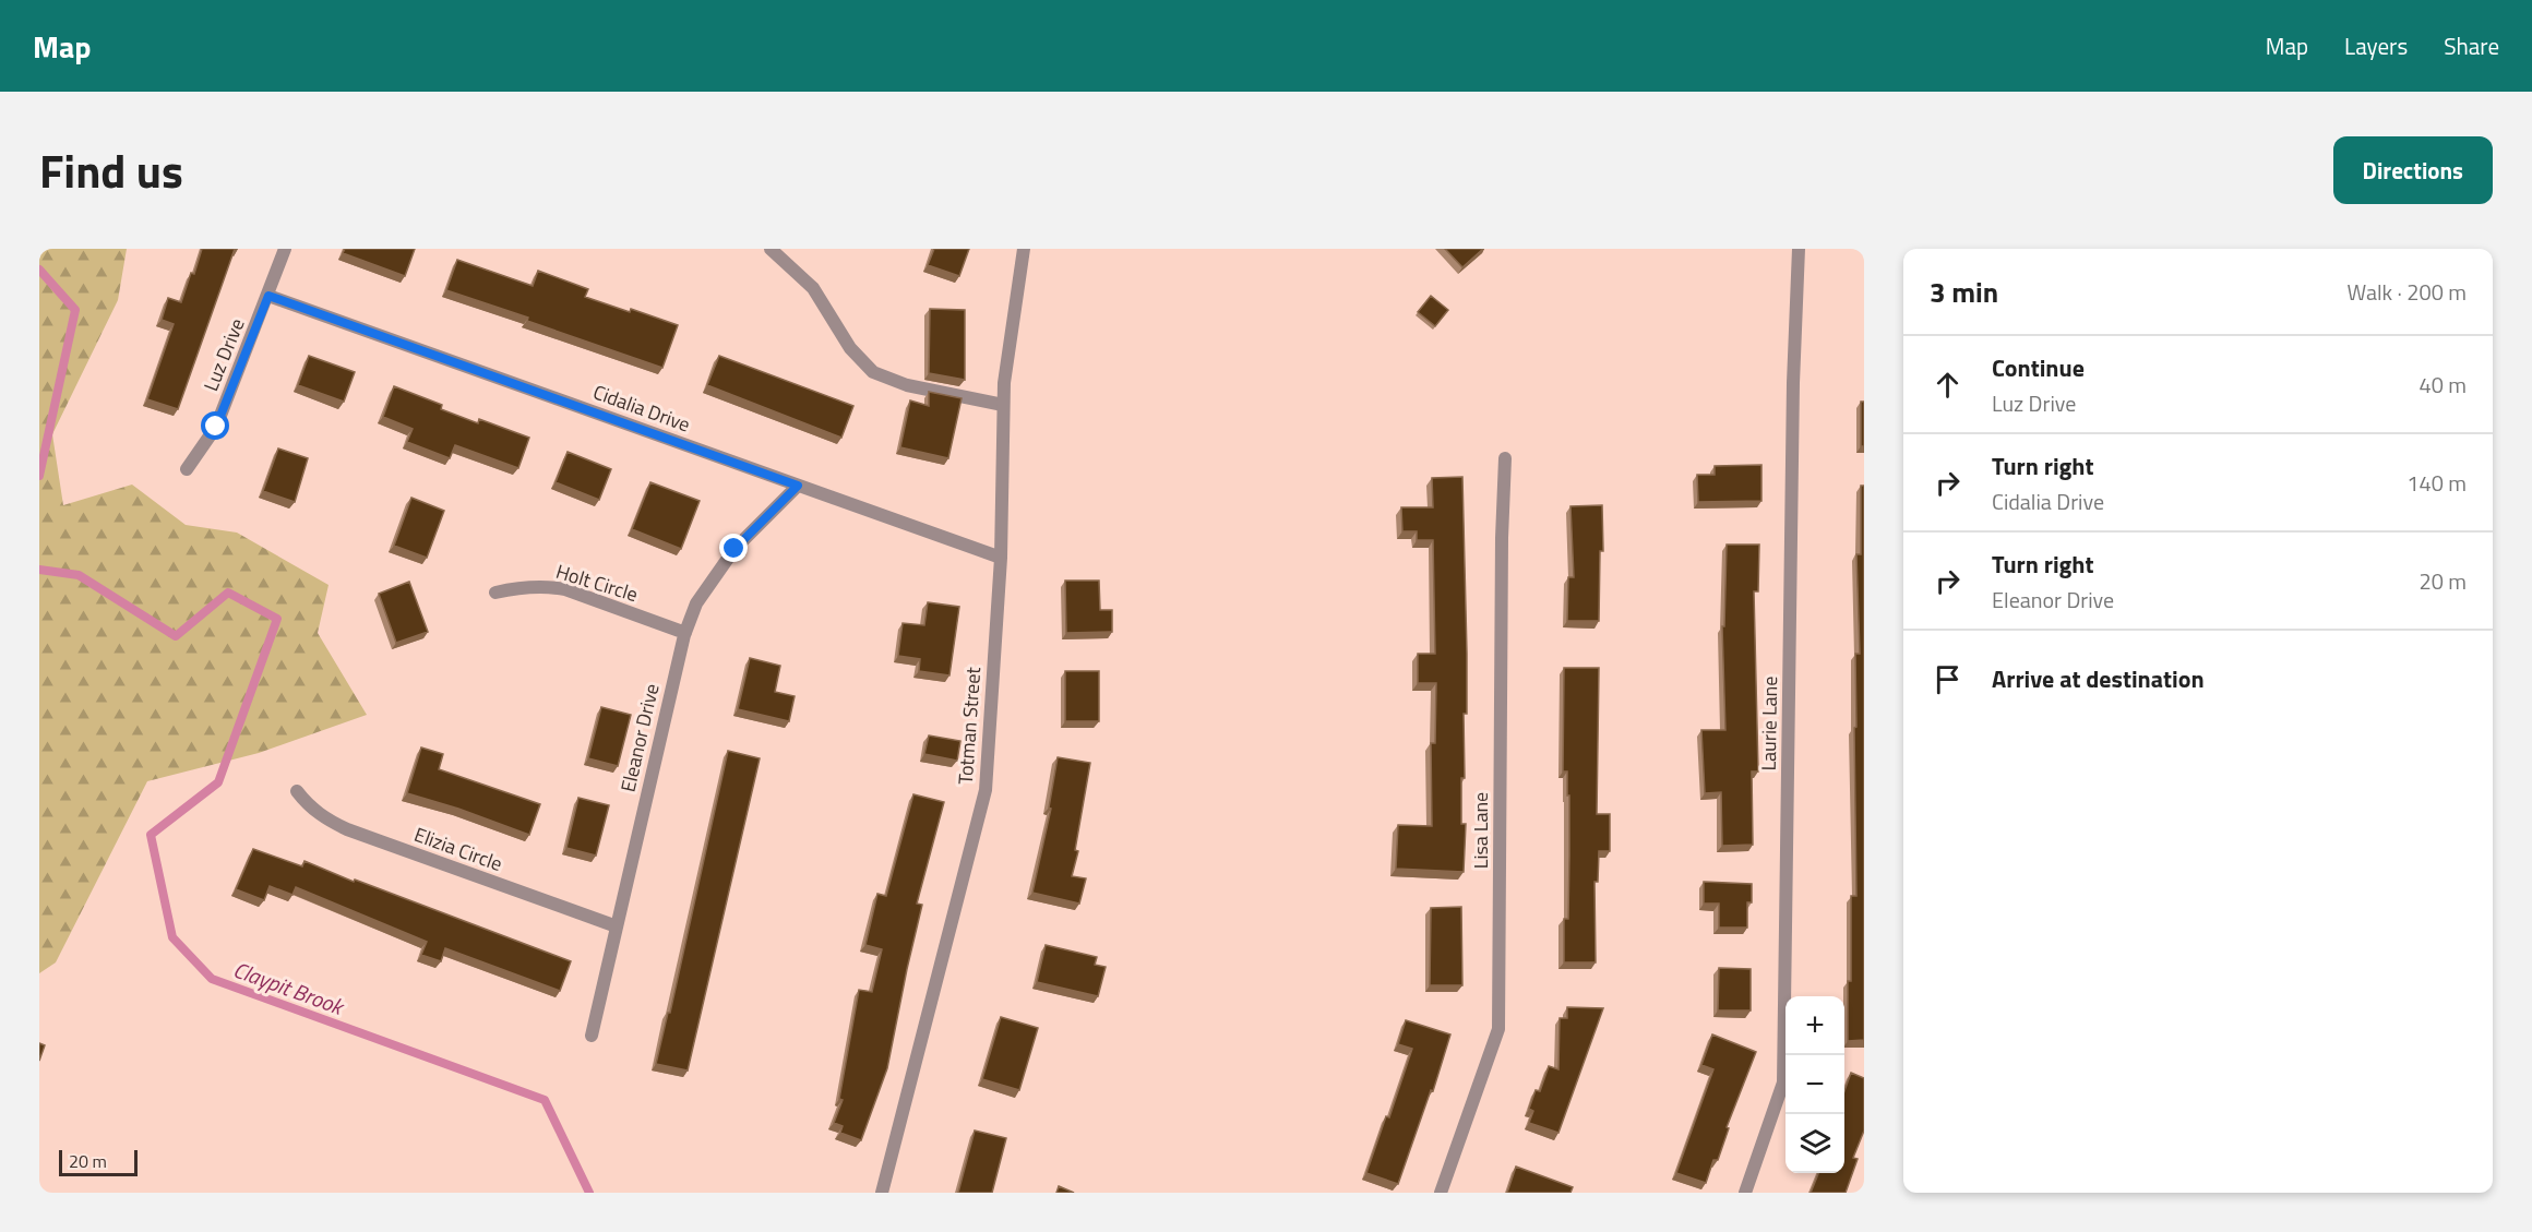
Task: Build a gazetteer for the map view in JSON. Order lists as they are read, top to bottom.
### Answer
{
  "streets": {
    "street": [
      "Luz Drive",
      "Cidalia Drive",
      "Holt Circle",
      "Laurie Lane",
      "Totman Street",
      "Eleanor Drive",
      "Lisa Lane",
      "Elizia Circle"
    ]
  },
  "crossings": [
    ["Luz Drive", "Cidalia Drive"],
    ["Cidalia Drive", "Totman Street"],
    ["Cidalia Drive", "Eleanor Drive"],
    ["Holt Circle", "Eleanor Drive"],
    ["Eleanor Drive", "Elizia Circle"]
  ],
  "water": ["Claypit Brook"],
  "scale_bar": "20 m",
  "page": {
    "header": "Map",
    "nav": ["Map", "Layers", "Share"],
    "title": "Find us",
    "buttons": "Directions",
    "heading": ["3 min", "Walk · 200 m"],
    "list": [
      ["Continue", "Luz Drive", "40 m"],
      ["Turn right", "Cidalia Drive", "140 m"],
      ["Turn right", "Eleanor Drive", "20 m"],
      "Arrive at destination"
    ],
    "map_buttons": ["+", "−"],
    "scale": "20 m"
  }
}
